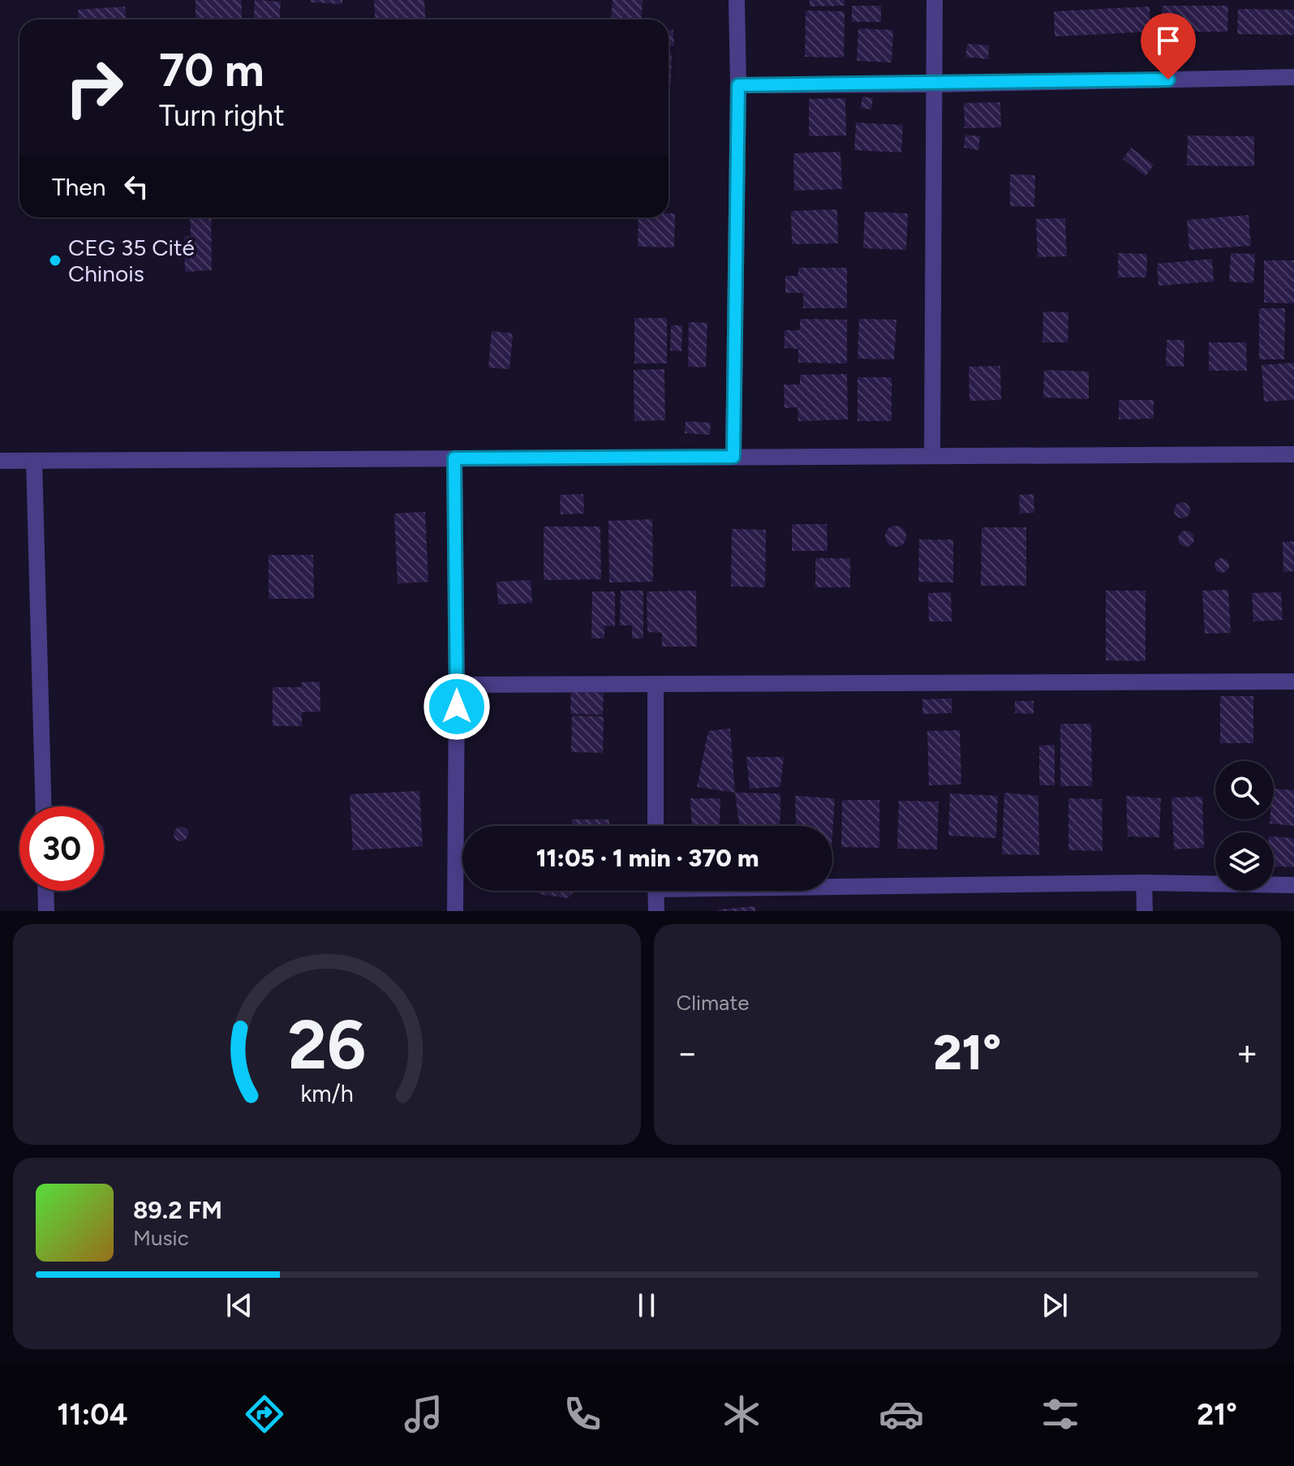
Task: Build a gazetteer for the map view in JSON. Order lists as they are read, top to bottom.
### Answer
{
  "places": ["CEG 35 Cité Chinois"],
  "page": {
    "turn": ["70 m", "Turn right"],
    "then": "Then",
    "limit": "30",
    "trip": "11:05 · 1 min · 370 m",
    "tile": "Climate",
    "heat": ["−", "21°", "+"],
    "song": ["89.2 FM", "Music"],
    "tabs": ["11:04", "21°"],
    "gauge": ["26", "km/h"]
  }
}
